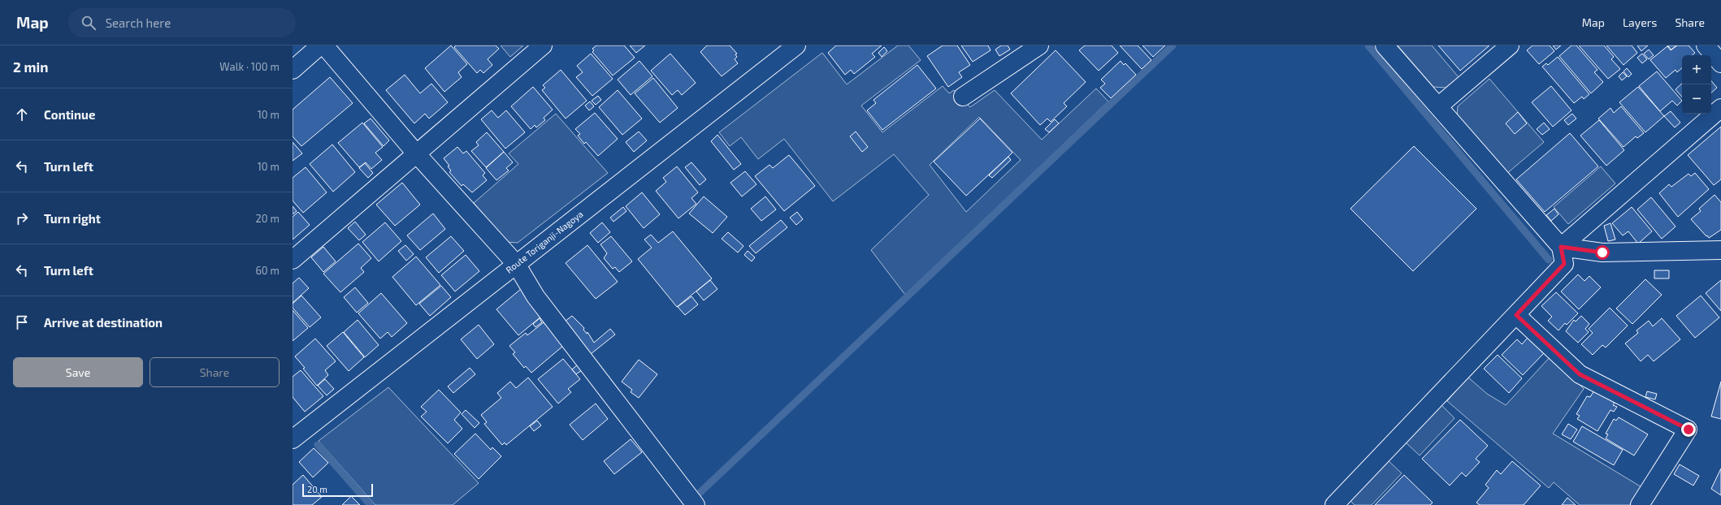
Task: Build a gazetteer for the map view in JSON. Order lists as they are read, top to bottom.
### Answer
{
  "streets": {
    "street": ["Route Toriganji-Nagoya"]
  },
  "scale_bar": "20 m",
  "page": {
    "header": "Map",
    "search": "Search here",
    "nav": ["Map", "Layers", "Share"],
    "heading": ["2 min", "Walk · 100 m"],
    "map_buttons": ["+", "−"],
    "list": [
      ["Continue", "10 m"],
      ["Turn left", "10 m"],
      ["Turn right", "20 m"],
      ["Turn left", "60 m"],
      "Arrive at destination"
    ],
    "buttons": ["Save", "Share"],
    "scale": "20 m"
  }
}
